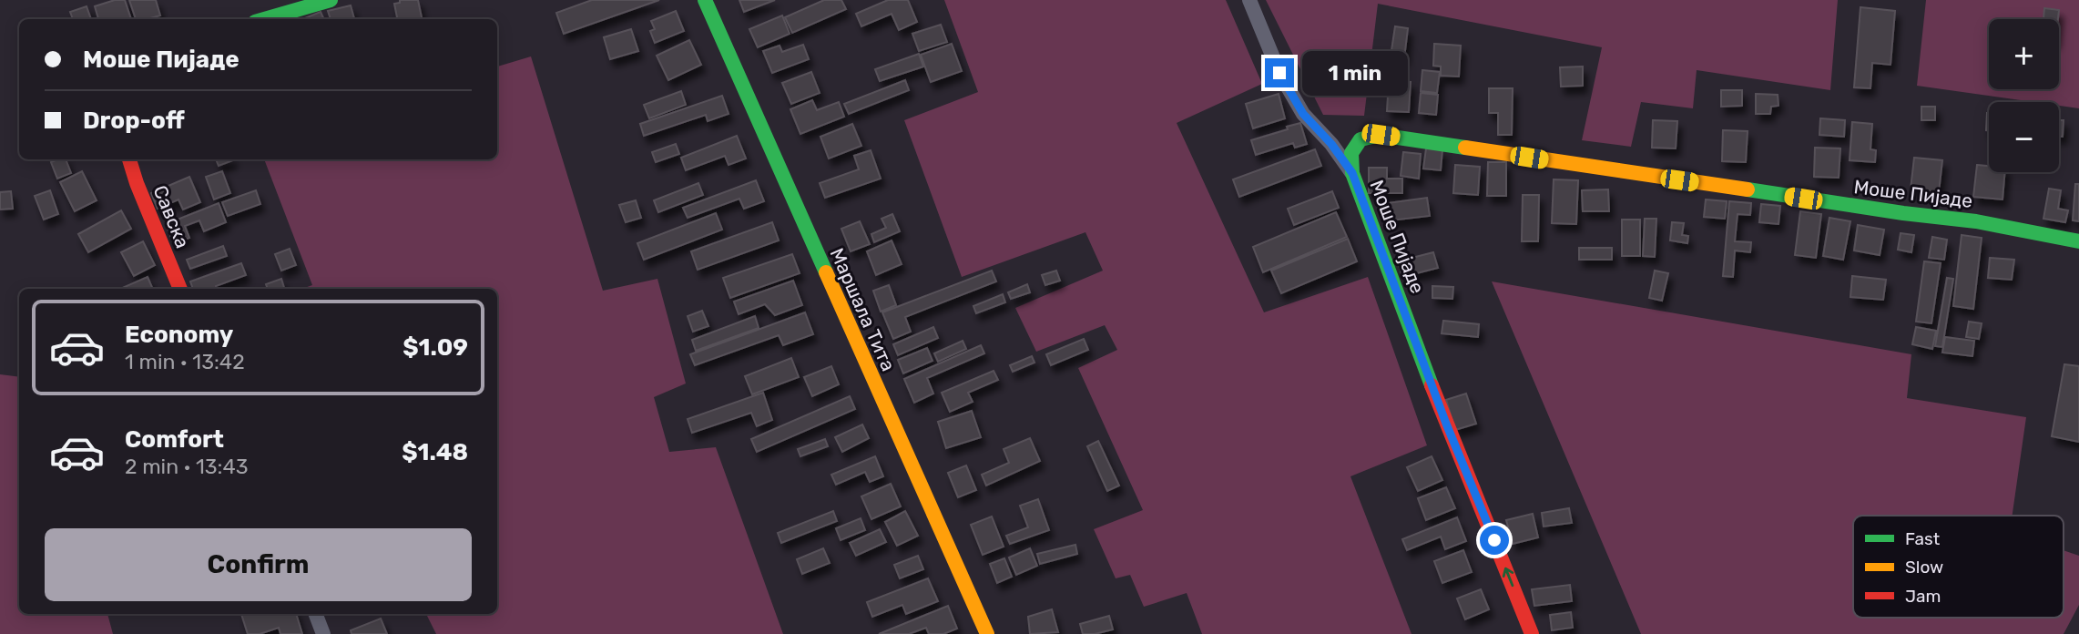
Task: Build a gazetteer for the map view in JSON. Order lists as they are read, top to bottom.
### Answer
{
  "streets": {
    "street": ["Моше Пијаде", "Савска", "Маршала Тита"]
  },
  "one_way": ["Моше Пијаде"],
  "legend": ["Fast", "Slow", "Jam"],
  "page": {
    "map_buttons": ["+", "−"],
    "banner": ["Моше Пијаде", "Drop-off"],
    "bubble": "1 min",
    "list": [
      {
        "name": "Economy",
        "note": "1 min · 13:42",
        "value": "$1.09"
      },
      {
        "name": "Comfort",
        "note": "2 min · 13:43",
        "value": "$1.48"
      }
    ],
    "buttons": "Confirm"
  }
}
